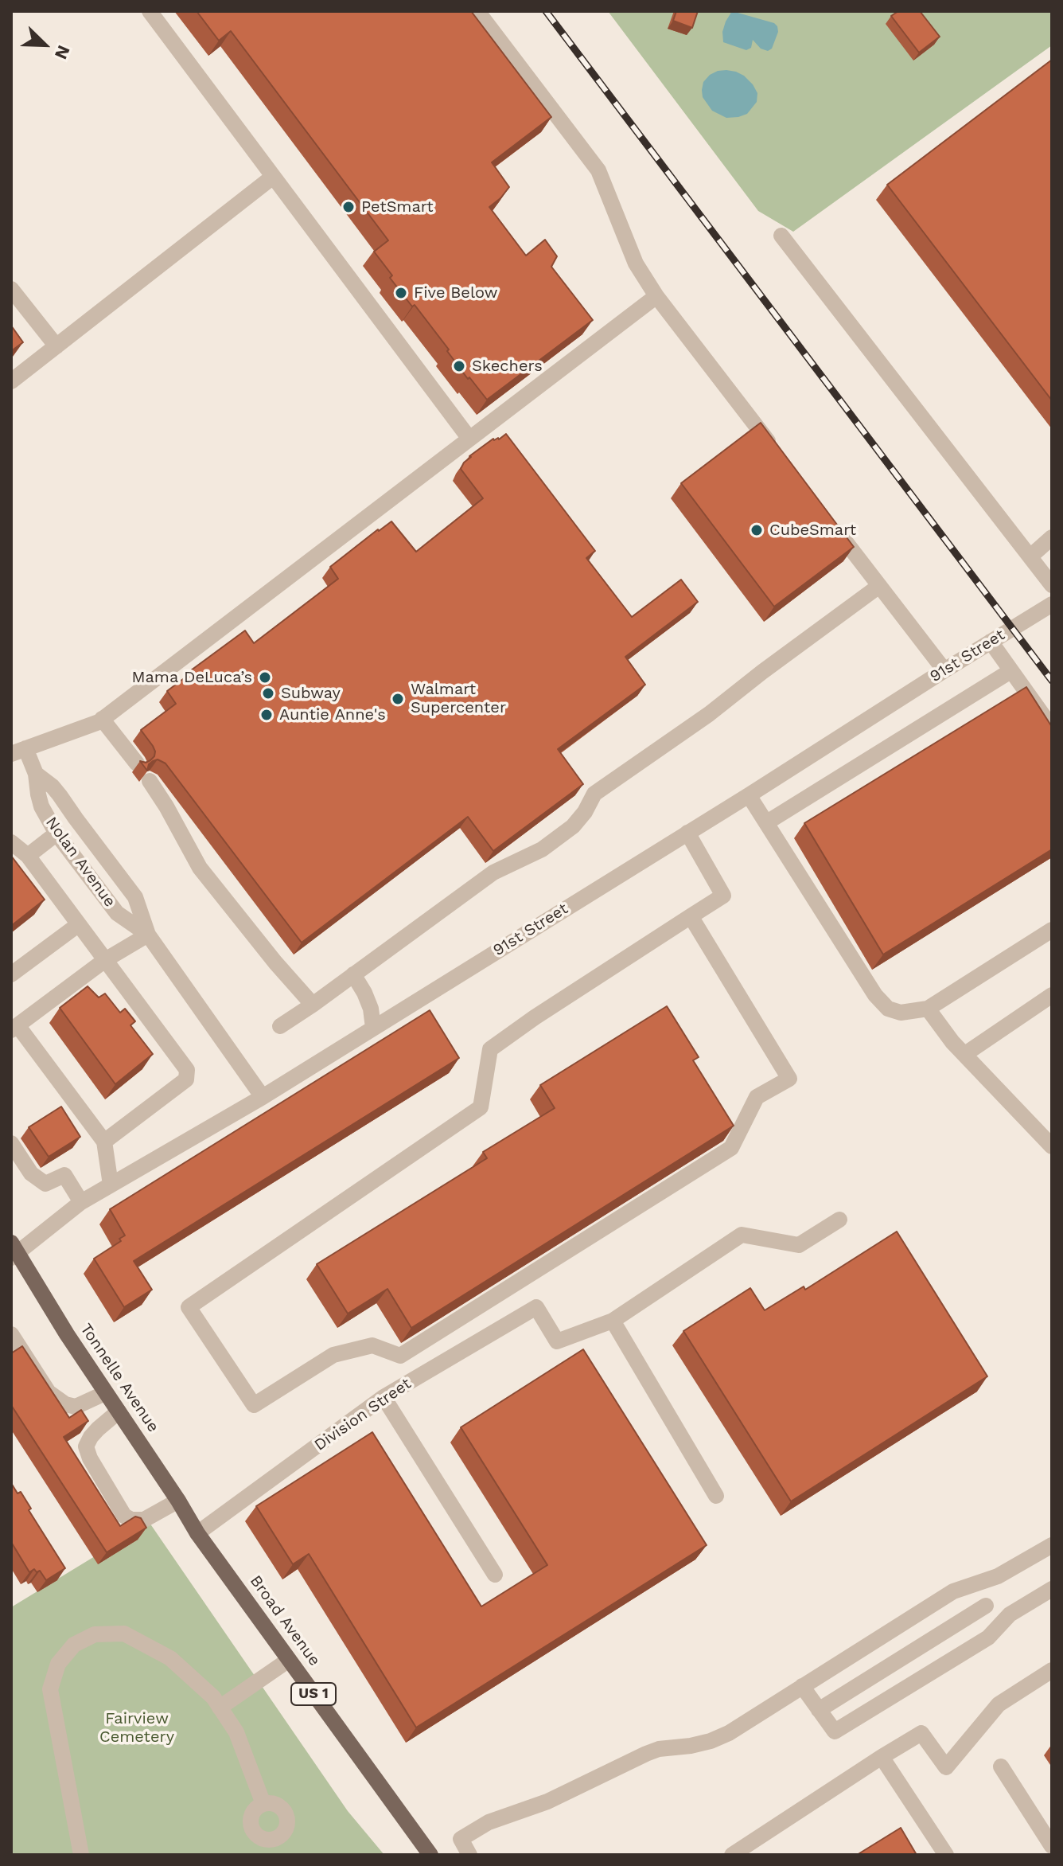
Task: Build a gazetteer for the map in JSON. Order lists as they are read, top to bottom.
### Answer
{
  "streets": {
    "main road": ["Tonnelle Avenue", "Broad Avenue", "US 1"],
    "street": ["91st Street", "Nolan Avenue", "Division Street"]
  },
  "crossings": [
    ["91st Street", "Nolan Avenue"],
    ["91st Street", "Tonnelle Avenue"],
    ["Tonnelle Avenue", "Division Street"],
    ["Tonnelle Avenue", "Broad Avenue"],
    ["Division Street", "Broad Avenue"]
  ],
  "parks": ["Fairview Cemetery"],
  "places": [
    "PetSmart",
    "Five Below",
    "Skechers",
    "CubeSmart",
    "Mama DeLuca’s",
    "Subway",
    "Walmart Supercenter",
    "Auntie Anne's"
  ],
  "north": "bottom right"
}
